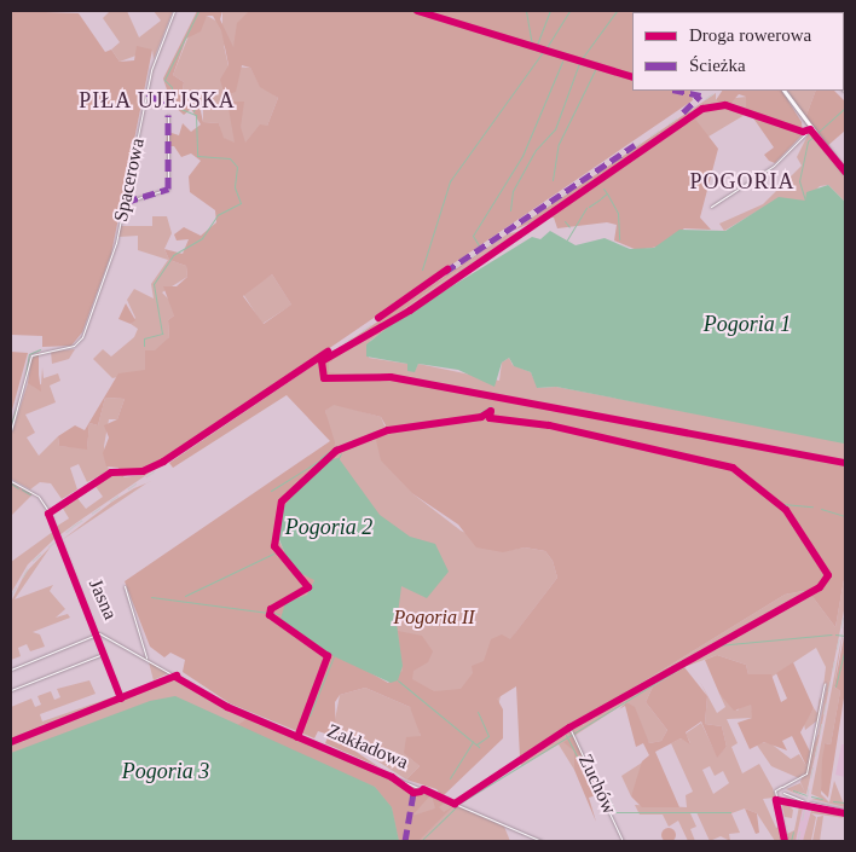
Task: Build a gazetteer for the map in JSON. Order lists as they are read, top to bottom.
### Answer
{
  "streets": {
    "street": [
      "Spacerowa",
      "Jasna",
      "Zakładowa",
      "Zuchów"
    ]
  },
  "crossings": [
    ["Jasna", "Zakładowa"]
  ],
  "districts": ["PIŁA UJEJSKA", "POGORIA"],
  "water": ["Pogoria 1", "Pogoria 2", "Pogoria 3"],
  "parks": ["Pogoria II"],
  "legend": ["Droga rowerowa", "Ścieżka"]
}
